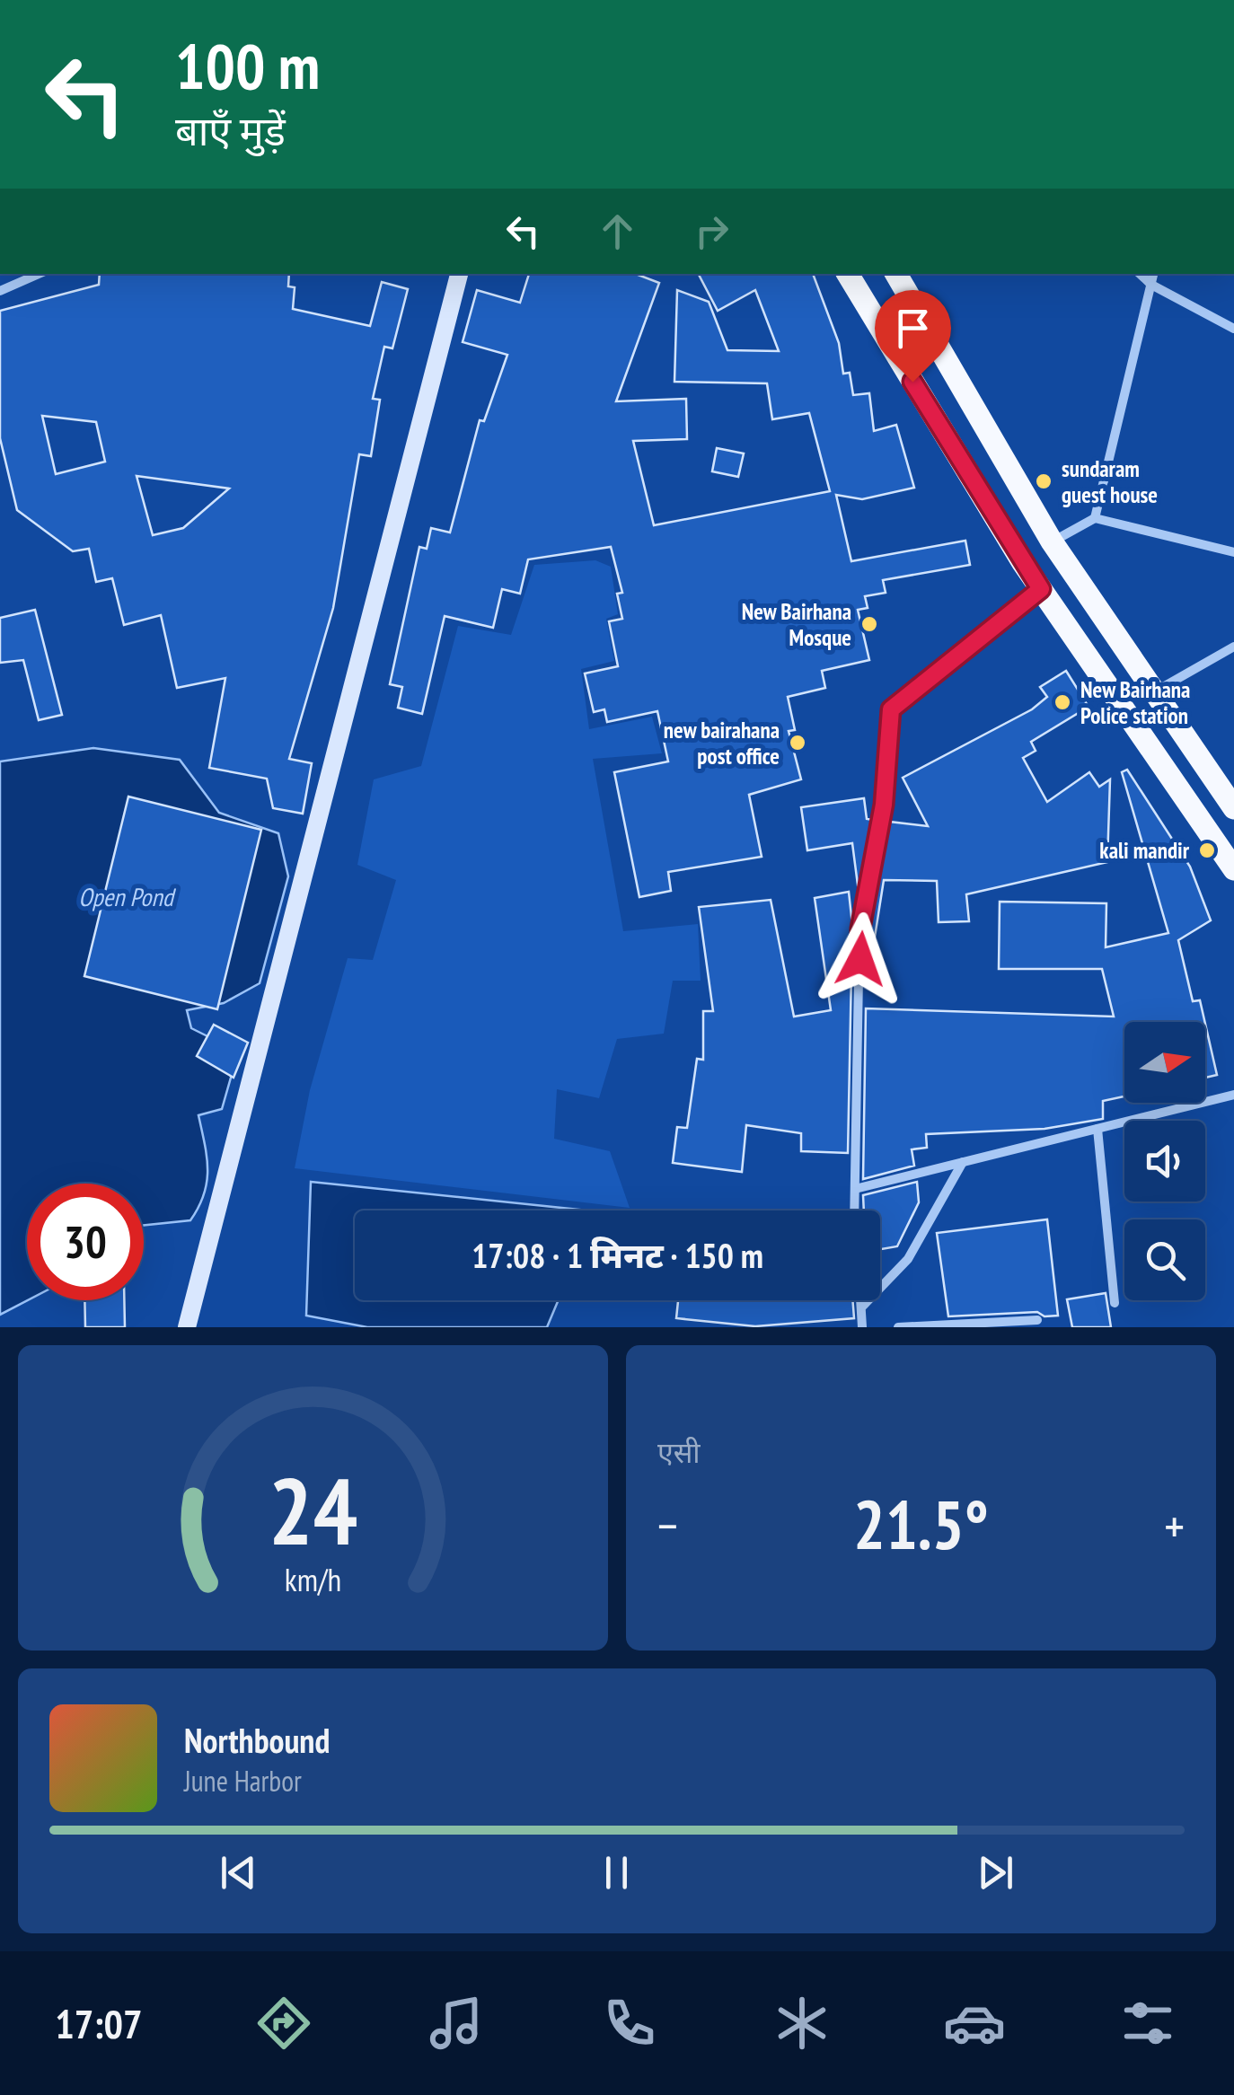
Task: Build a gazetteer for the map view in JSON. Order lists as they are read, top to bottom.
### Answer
{
  "water": ["Open Pond"],
  "places": [
    "sundaram guest house",
    "New Bairhana Mosque",
    "New Bairhana Police station",
    "new bairahana post office",
    "kali mandir"
  ],
  "north": "right",
  "page": {
    "turn": ["100 m", "बाएँ मुड़ें"],
    "limit": "30",
    "trip": "17:08 · 1 मिनट · 150 m",
    "tile": "एसी",
    "heat": ["−", "21.5°", "+"],
    "song": ["Northbound", "June Harbor"],
    "tabs": "17:07",
    "gauge": ["24", "km/h"]
  }
}
